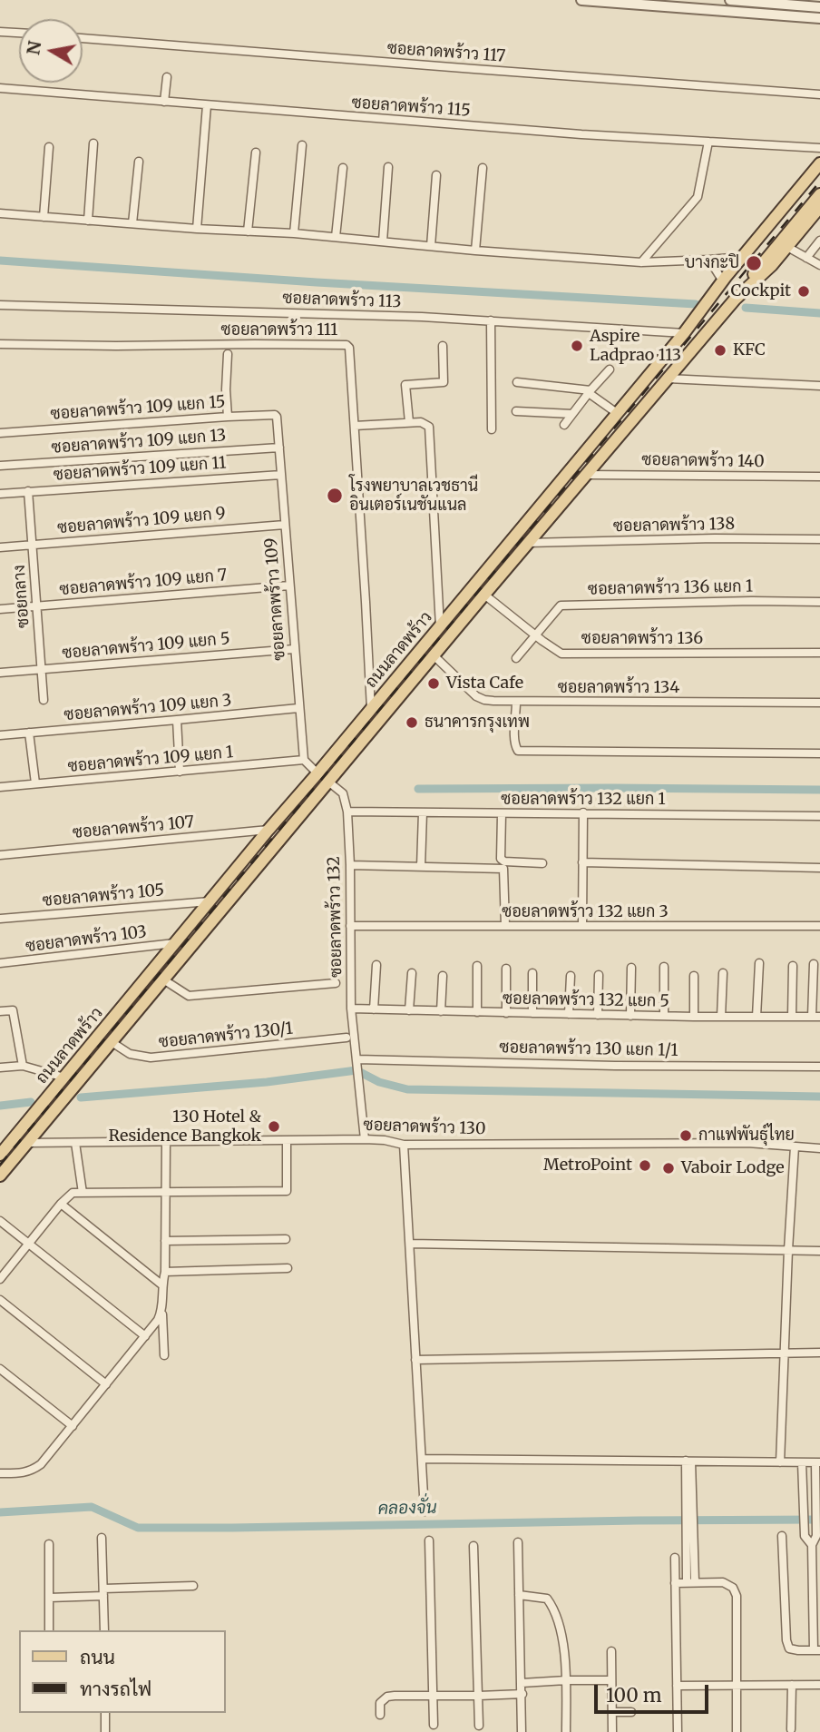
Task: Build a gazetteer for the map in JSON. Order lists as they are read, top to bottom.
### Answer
{
  "streets": {
    "main road": ["ถนนลาดพร้าว"],
    "street": [
      "ซอยลาดพร้าว 117",
      "ซอยลาดพร้าว 115",
      "ซอยลาดพร้าว 113",
      "ซอยลาดพร้าว 111",
      "ซอยลาดพร้าว 109 แยก 15",
      "ซอยลาดพร้าว 109 แยก 13",
      "ซอยลาดพร้าว 140",
      "ซอยลาดพร้าว 109 แยก 11",
      "ซอยลาดพร้าว 109 แยก 9",
      "ซอยลาดพร้าว 138",
      "ซอยลาดพร้าว 109 แยก 7",
      "ซอยลาดพร้าว 136 แยก 1",
      "ซอยกลาง",
      "ซอยลาดพร้าว 109",
      "ซอยลาดพร้าว 136",
      "ซอยลาดพร้าว 109 แยก 5",
      "ซอยลาดพร้าว 134",
      "ซอยลาดพร้าว 109 แยก 3",
      "ซอยลาดพร้าว 109 แยก 1",
      "ซอยลาดพร้าว 132 แยก 1",
      "ซอยลาดพร้าว 107",
      "ซอยลาดพร้าว 105",
      "ซอยลาดพร้าว 132 แยก 3",
      "ซอยลาดพร้าว 132",
      "ซอยลาดพร้าว 103",
      "ซอยลาดพร้าว 132 แยก 5",
      "ซอยลาดพร้าว 130/1",
      "ซอยลาดพร้าว 130 แยก 1/1",
      "ซอยลาดพร้าว 130"
    ]
  },
  "crossings": [
    ["ซอยลาดพร้าว 113", "ถนนลาดพร้าว"],
    ["ซอยลาดพร้าว 111", "ถนนลาดพร้าว"],
    ["ซอยลาดพร้าว 109 แยก 15", "ซอยลาดพร้าว 109"],
    ["ซอยลาดพร้าว 109 แยก 13", "ซอยลาดพร้าว 109"],
    ["ซอยลาดพร้าว 140", "ถนนลาดพร้าว"],
    ["ซอยลาดพร้าว 109 แยก 11", "ซอยกลาง"],
    ["ซอยลาดพร้าว 109 แยก 11", "ซอยลาดพร้าว 109"],
    ["ซอยลาดพร้าว 109 แยก 9", "ซอยกลาง"],
    ["ซอยลาดพร้าว 109 แยก 9", "ซอยลาดพร้าว 109"],
    ["ซอยลาดพร้าว 138", "ถนนลาดพร้าว"],
    ["ซอยลาดพร้าว 109 แยก 7", "ซอยกลาง"],
    ["ซอยลาดพร้าว 109 แยก 7", "ซอยลาดพร้าว 109"],
    ["ซอยลาดพร้าว 136 แยก 1", "ซอยลาดพร้าว 136"],
    ["ซอยกลาง", "ซอยลาดพร้าว 109 แยก 5"],
    ["ซอยลาดพร้าว 109", "ซอยลาดพร้าว 109 แยก 5"],
    ["ซอยลาดพร้าว 109", "ซอยลาดพร้าว 109 แยก 3"],
    ["ซอยลาดพร้าว 109", "ซอยลาดพร้าว 109 แยก 1"],
    ["ซอยลาดพร้าว 136", "ถนนลาดพร้าว"],
    ["ถนนลาดพร้าว", "ซอยลาดพร้าว 134"],
    ["ถนนลาดพร้าว", "ซอยลาดพร้าว 107"],
    ["ถนนลาดพร้าว", "ซอยลาดพร้าว 105"],
    ["ถนนลาดพร้าว", "ซอยลาดพร้าว 132"],
    ["ถนนลาดพร้าว", "ซอยลาดพร้าว 103"],
    ["ถนนลาดพร้าว", "ซอยลาดพร้าว 130/1"],
    ["ถนนลาดพร้าว", "ซอยลาดพร้าว 130"],
    ["ซอยลาดพร้าว 132 แยก 1", "ซอยลาดพร้าว 132"],
    ["ซอยลาดพร้าว 132 แยก 3", "ซอยลาดพร้าว 132"],
    ["ซอยลาดพร้าว 132", "ซอยลาดพร้าว 132 แยก 5"],
    ["ซอยลาดพร้าว 132", "ซอยลาดพร้าว 130 แยก 1/1"],
    ["ซอยลาดพร้าว 132", "ซอยลาดพร้าว 130"]
  ],
  "water": ["คลองจั่น"],
  "places": [
    "บางกะปิ",
    "Cockpit",
    "Aspire Ladprao 113",
    "KFC",
    "โรงพยาบาลเวชธานี อินเตอร์เนชันแนล",
    "Vista Cafe",
    "ธนาคารกรุงเทพ",
    "130 Hotel & Residence Bangkok",
    "กาแฟพันธุ์ไทย",
    "MetroPoint",
    "Vaboir Lodge"
  ],
  "legend": ["ถนน", "ทางรถไฟ"],
  "scale_bar": "100 m",
  "north": "left"
}
